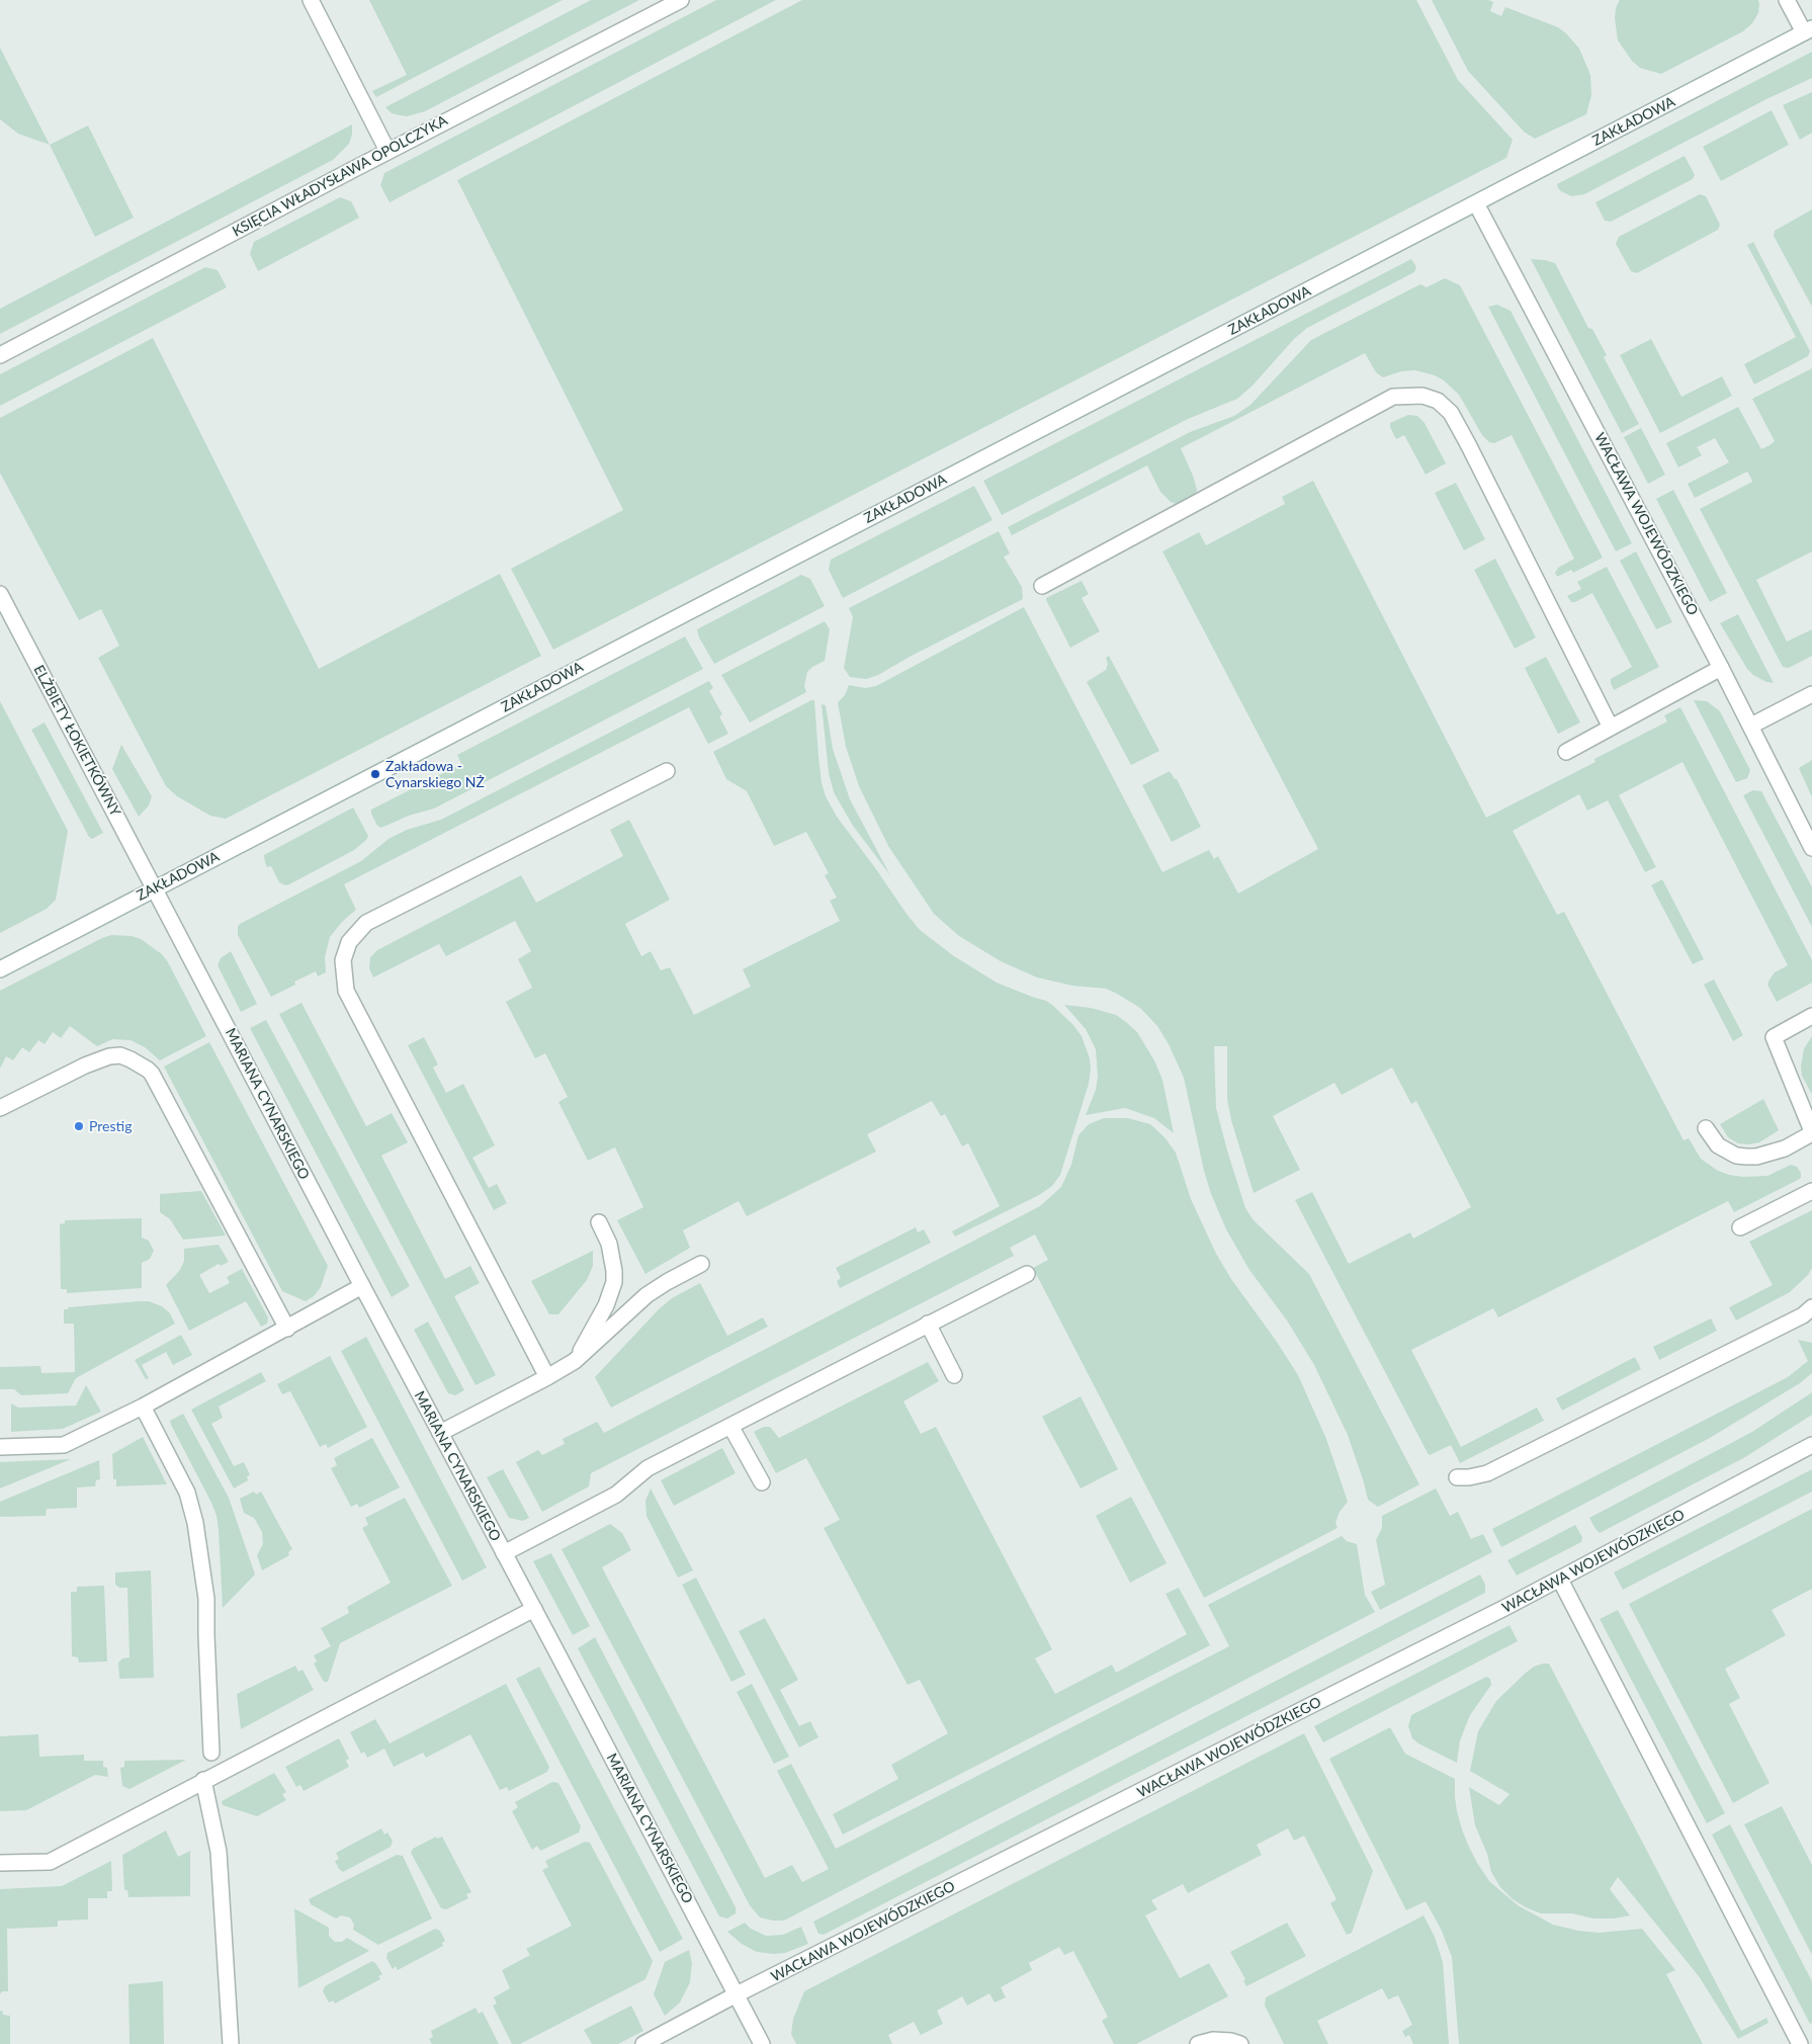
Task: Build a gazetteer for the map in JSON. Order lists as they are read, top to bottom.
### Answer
{
  "streets": {
    "street": [
      "ZAKŁADOWA",
      "KSIĘCIA WŁADYSŁAWA OPOLCZYKA",
      "WACŁAWA WOJEWÓDZKIEGO",
      "ELŻBIETY ŁOKIETKÓWNY",
      "MARIANA CYNARSKIEGO"
    ]
  },
  "crossings": [
    ["ZAKŁADOWA", "WACŁAWA WOJEWÓDZKIEGO"],
    ["ZAKŁADOWA", "ELŻBIETY ŁOKIETKÓWNY"],
    ["ZAKŁADOWA", "MARIANA CYNARSKIEGO"],
    ["WACŁAWA WOJEWÓDZKIEGO", "MARIANA CYNARSKIEGO"],
    ["ELŻBIETY ŁOKIETKÓWNY", "MARIANA CYNARSKIEGO"]
  ],
  "places": ["Zakładowa - Cynarskiego NŻ", "Prestig"]
}
